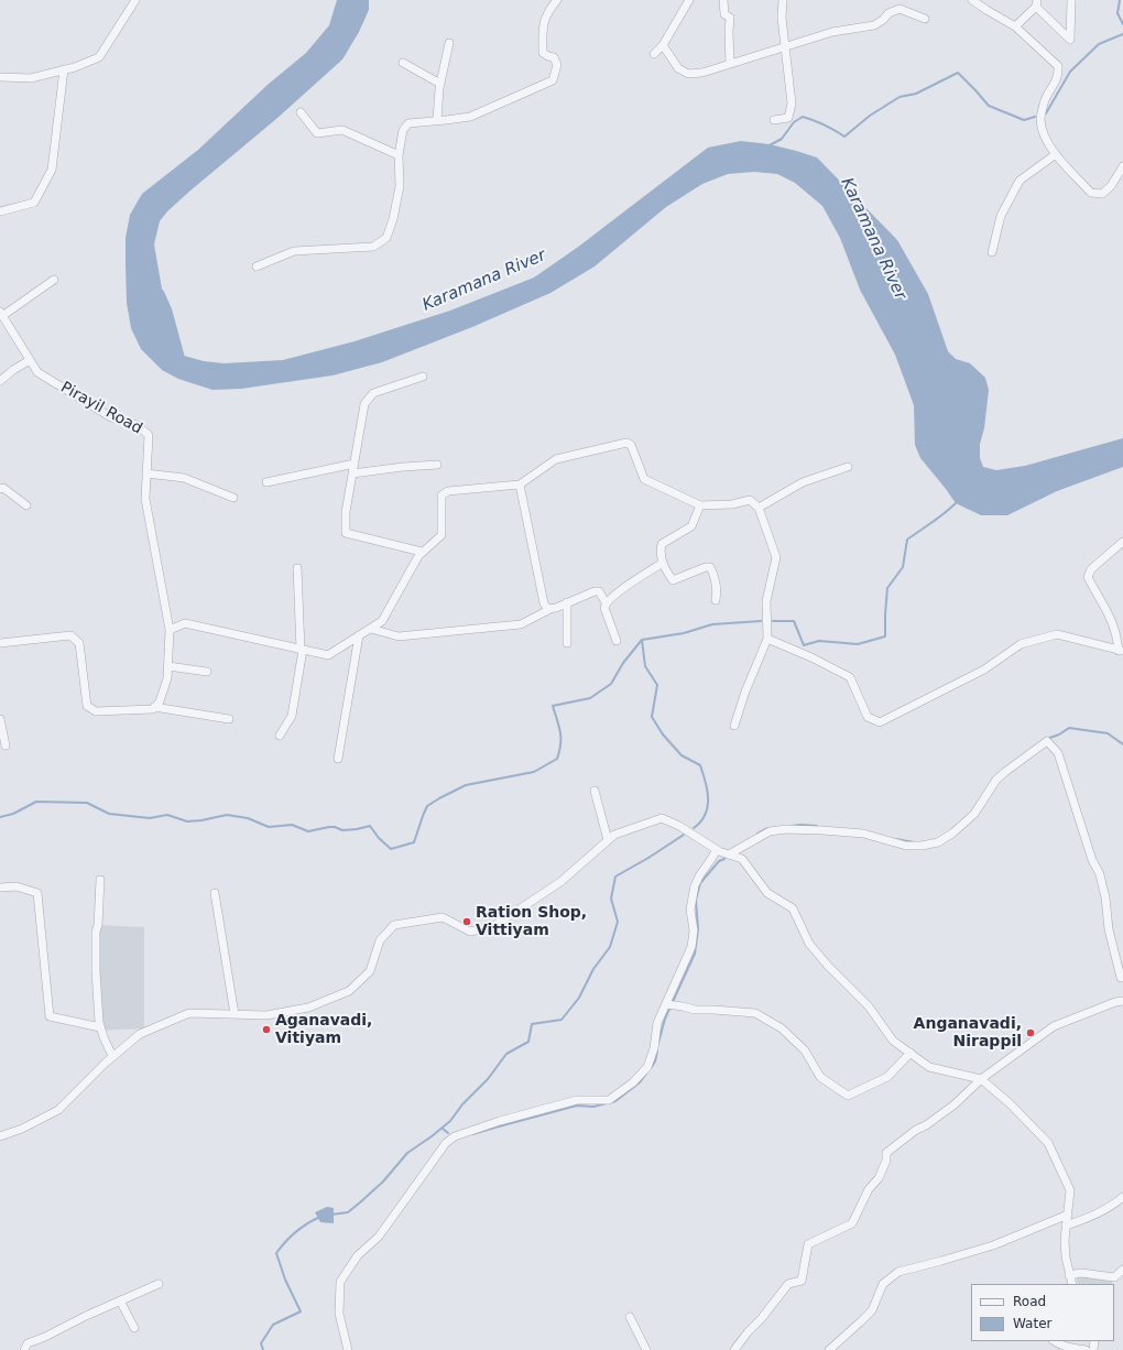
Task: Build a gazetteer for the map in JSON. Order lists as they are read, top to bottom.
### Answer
{
  "streets": {
    "street": ["Pirayil Road"]
  },
  "water": ["Karamana River"],
  "places": ["Ration Shop, Vittiyam", "Aganavadi, Vitiyam", "Anganavadi, Nirappil"],
  "legend": ["Road", "Water"]
}
